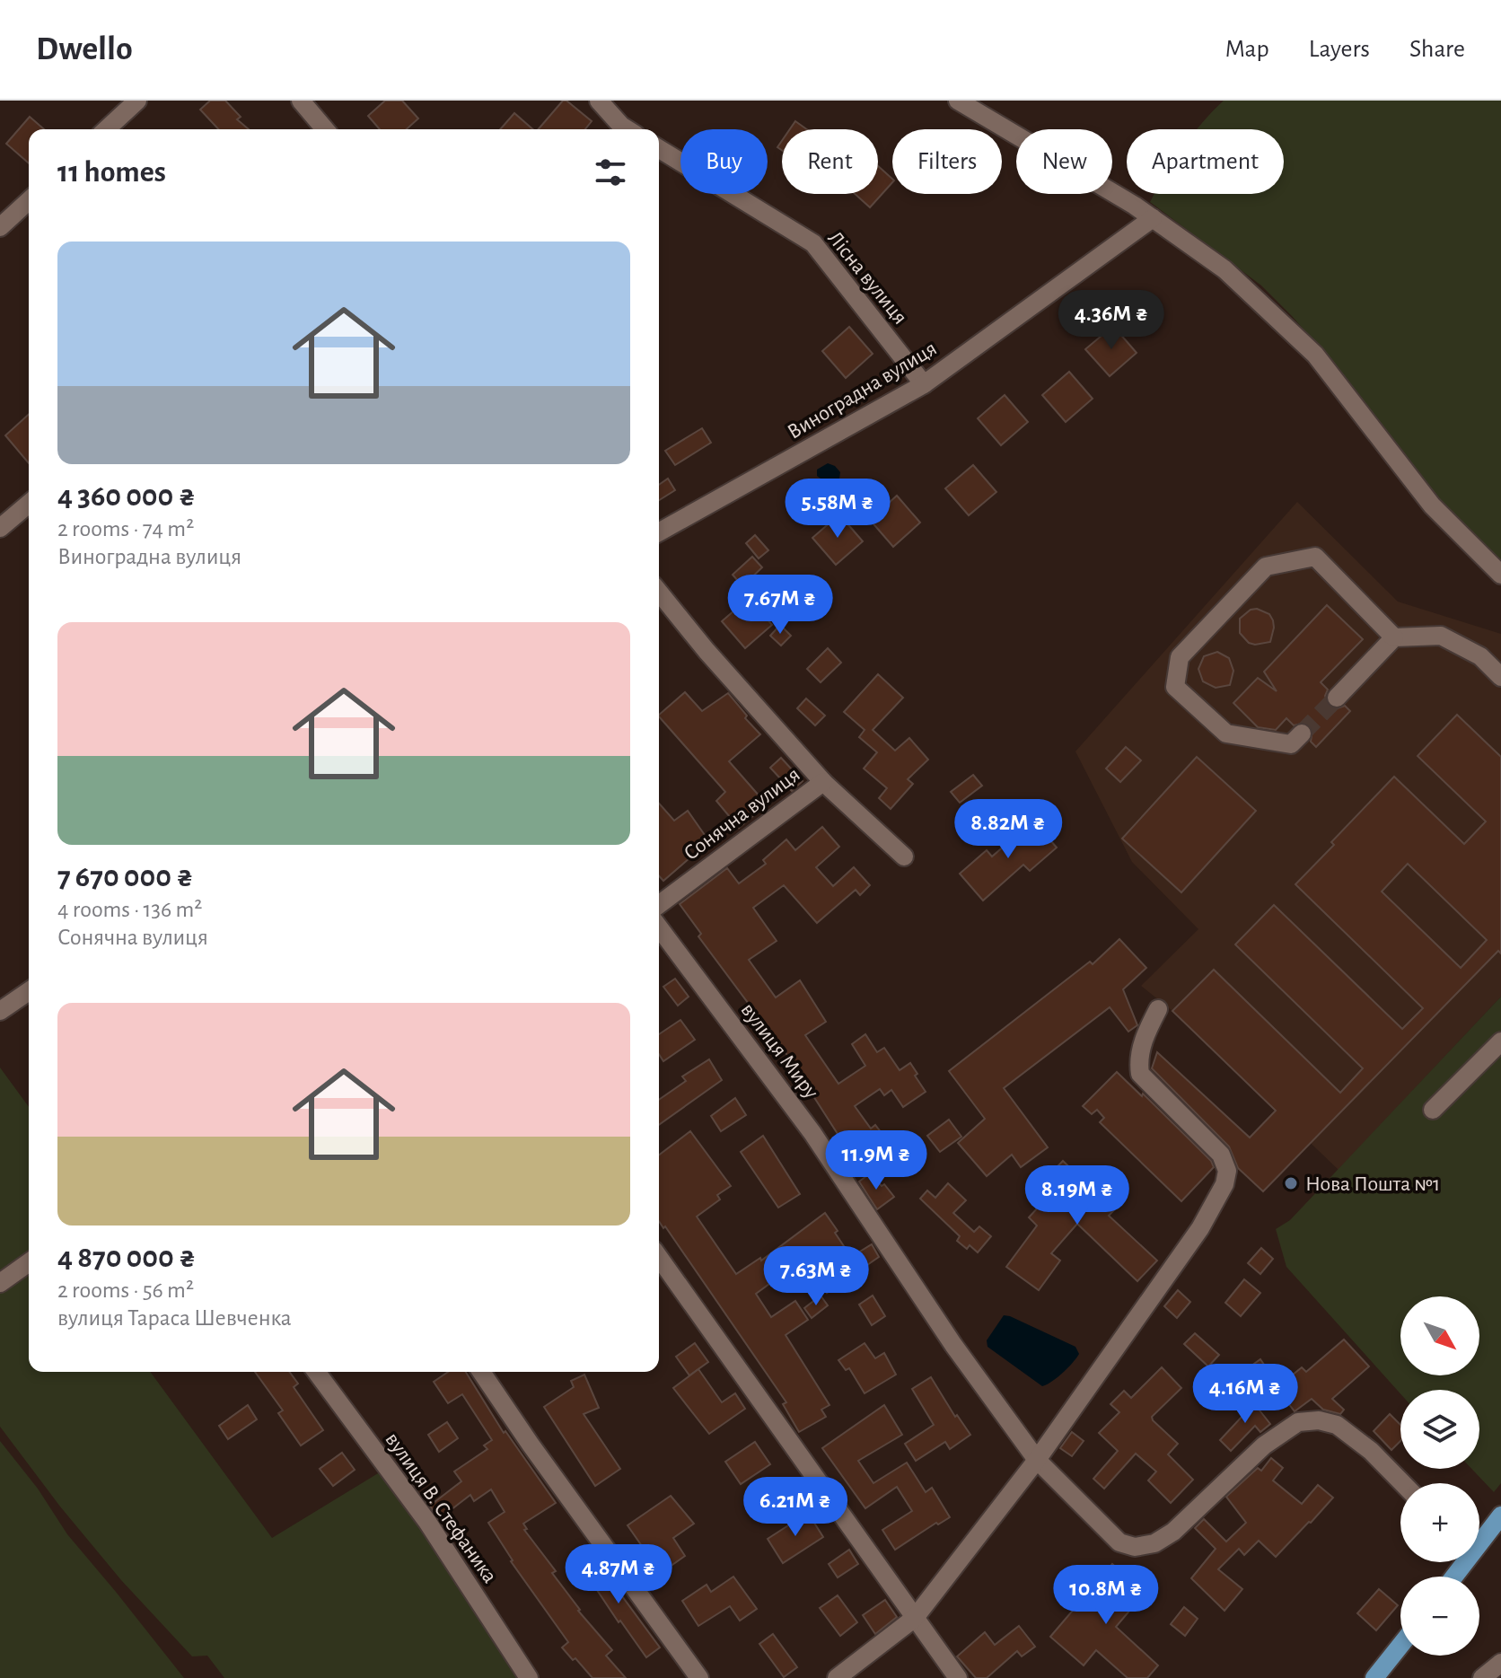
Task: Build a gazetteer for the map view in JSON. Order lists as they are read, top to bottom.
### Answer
{
  "streets": {
    "street": [
      "Лісна вулиця",
      "Виноградна вулиця",
      "Сонячна вулиця",
      "вулиця Миру",
      "вулиця В. Стефаника"
    ]
  },
  "crossings": [
    ["Лісна вулиця", "Виноградна вулиця"]
  ],
  "places": ["Нова Пошта №1"],
  "north": "bottom right",
  "page": {
    "header": "Dwello",
    "nav": ["Map", "Layers", "Share"],
    "chip": [
      "Buy",
      "Rent",
      "Filters",
      "New",
      "Apartment"
    ],
    "heading": "11 homes",
    "list": [
      {
        "name": "4 360 000 ₴",
        "note": "2 rooms · 74 m² · Виноградна вулиця"
      },
      {
        "name": "7 670 000 ₴",
        "note": "4 rooms · 136 m² · Сонячна вулиця"
      },
      {
        "name": "4 870 000 ₴",
        "note": "2 rooms · 56 m² · вулиця Тараса Шевченка"
      }
    ],
    "price": [
      "4.36M ₴",
      "5.58M ₴",
      "7.67M ₴",
      "8.82M ₴",
      "11.9M ₴",
      "8.19M ₴",
      "7.63M ₴",
      "4.16M ₴",
      "6.21M ₴",
      "4.87M ₴",
      "10.8M ₴"
    ],
    "map_buttons": ["+", "−"]
  }
}
